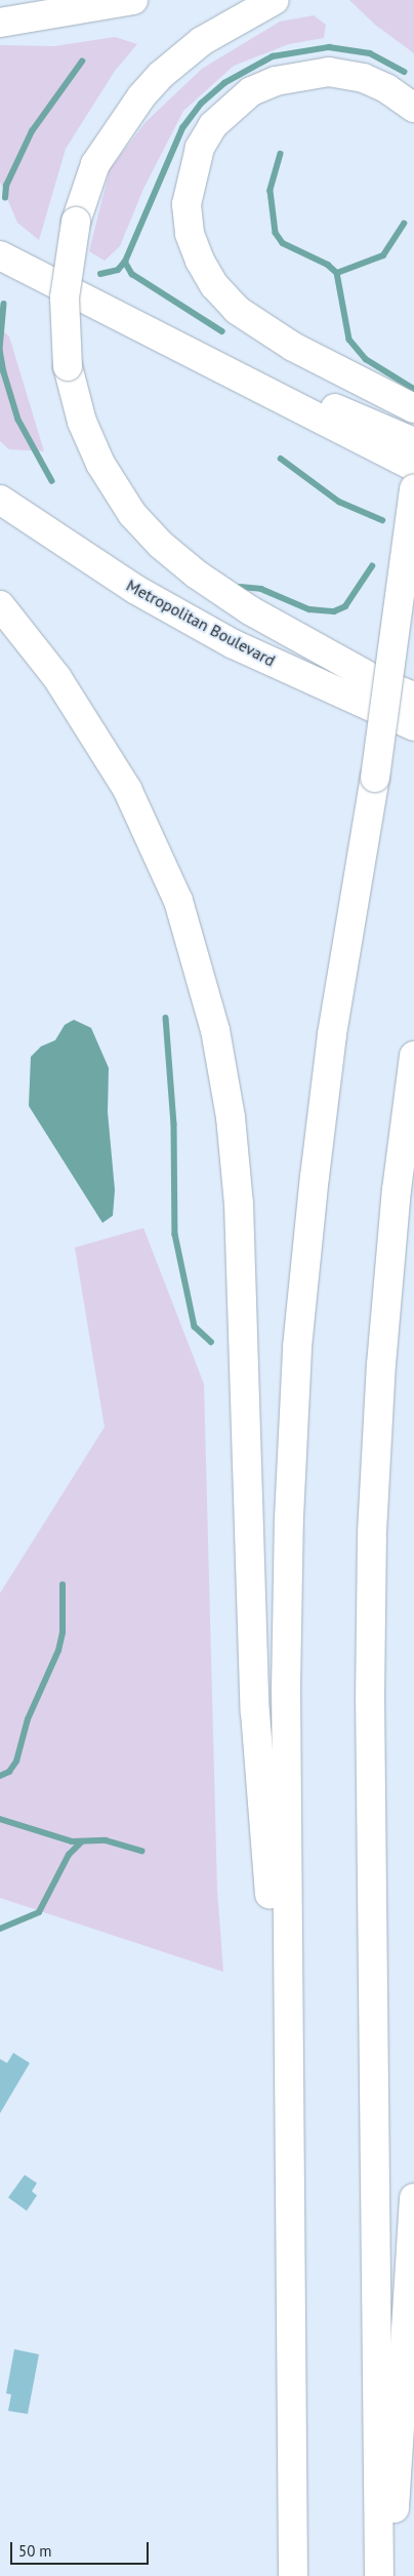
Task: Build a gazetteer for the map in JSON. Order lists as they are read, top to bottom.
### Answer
{
  "streets": {
    "highway": ["Metropolitan Boulevard"]
  },
  "scale_bar": "50 m"
}
